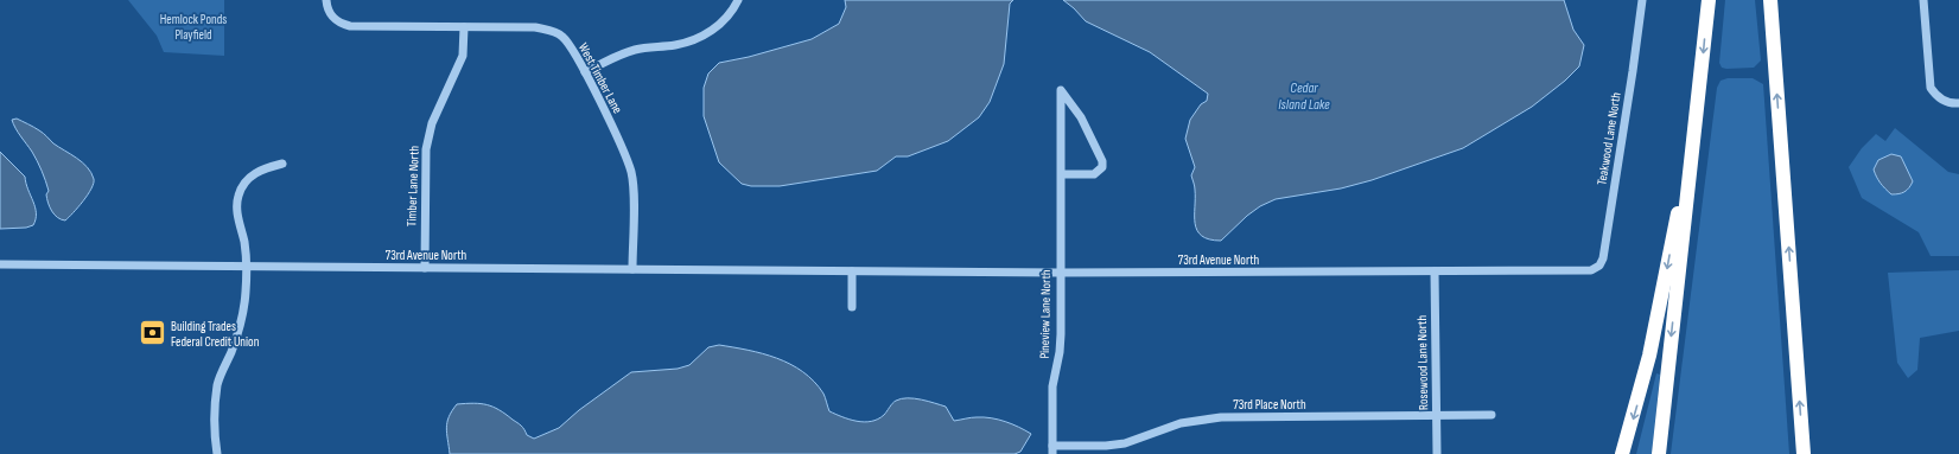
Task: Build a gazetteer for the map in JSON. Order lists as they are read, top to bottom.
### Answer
{
  "streets": {
    "street": [
      "West Timber Lane",
      "Teakwood Lane North",
      "Timber Lane North",
      "73rd Avenue North",
      "Pineview Lane North",
      "Rosewood Lane North",
      "73rd Place North"
    ]
  },
  "crossings": [
    ["West Timber Lane", "Timber Lane North"],
    ["West Timber Lane", "73rd Avenue North"],
    ["Teakwood Lane North", "73rd Avenue North"],
    ["Timber Lane North", "73rd Avenue North"],
    ["73rd Avenue North", "Pineview Lane North"],
    ["73rd Avenue North", "Rosewood Lane North"],
    ["Pineview Lane North", "73rd Place North"],
    ["Rosewood Lane North", "73rd Place North"]
  ],
  "water": ["Cedar Island Lake"],
  "parks": ["Hemlock Ponds Playfield"],
  "places": {
    "bank": ["Building Trades Federal Credit Union"]
  }
}
